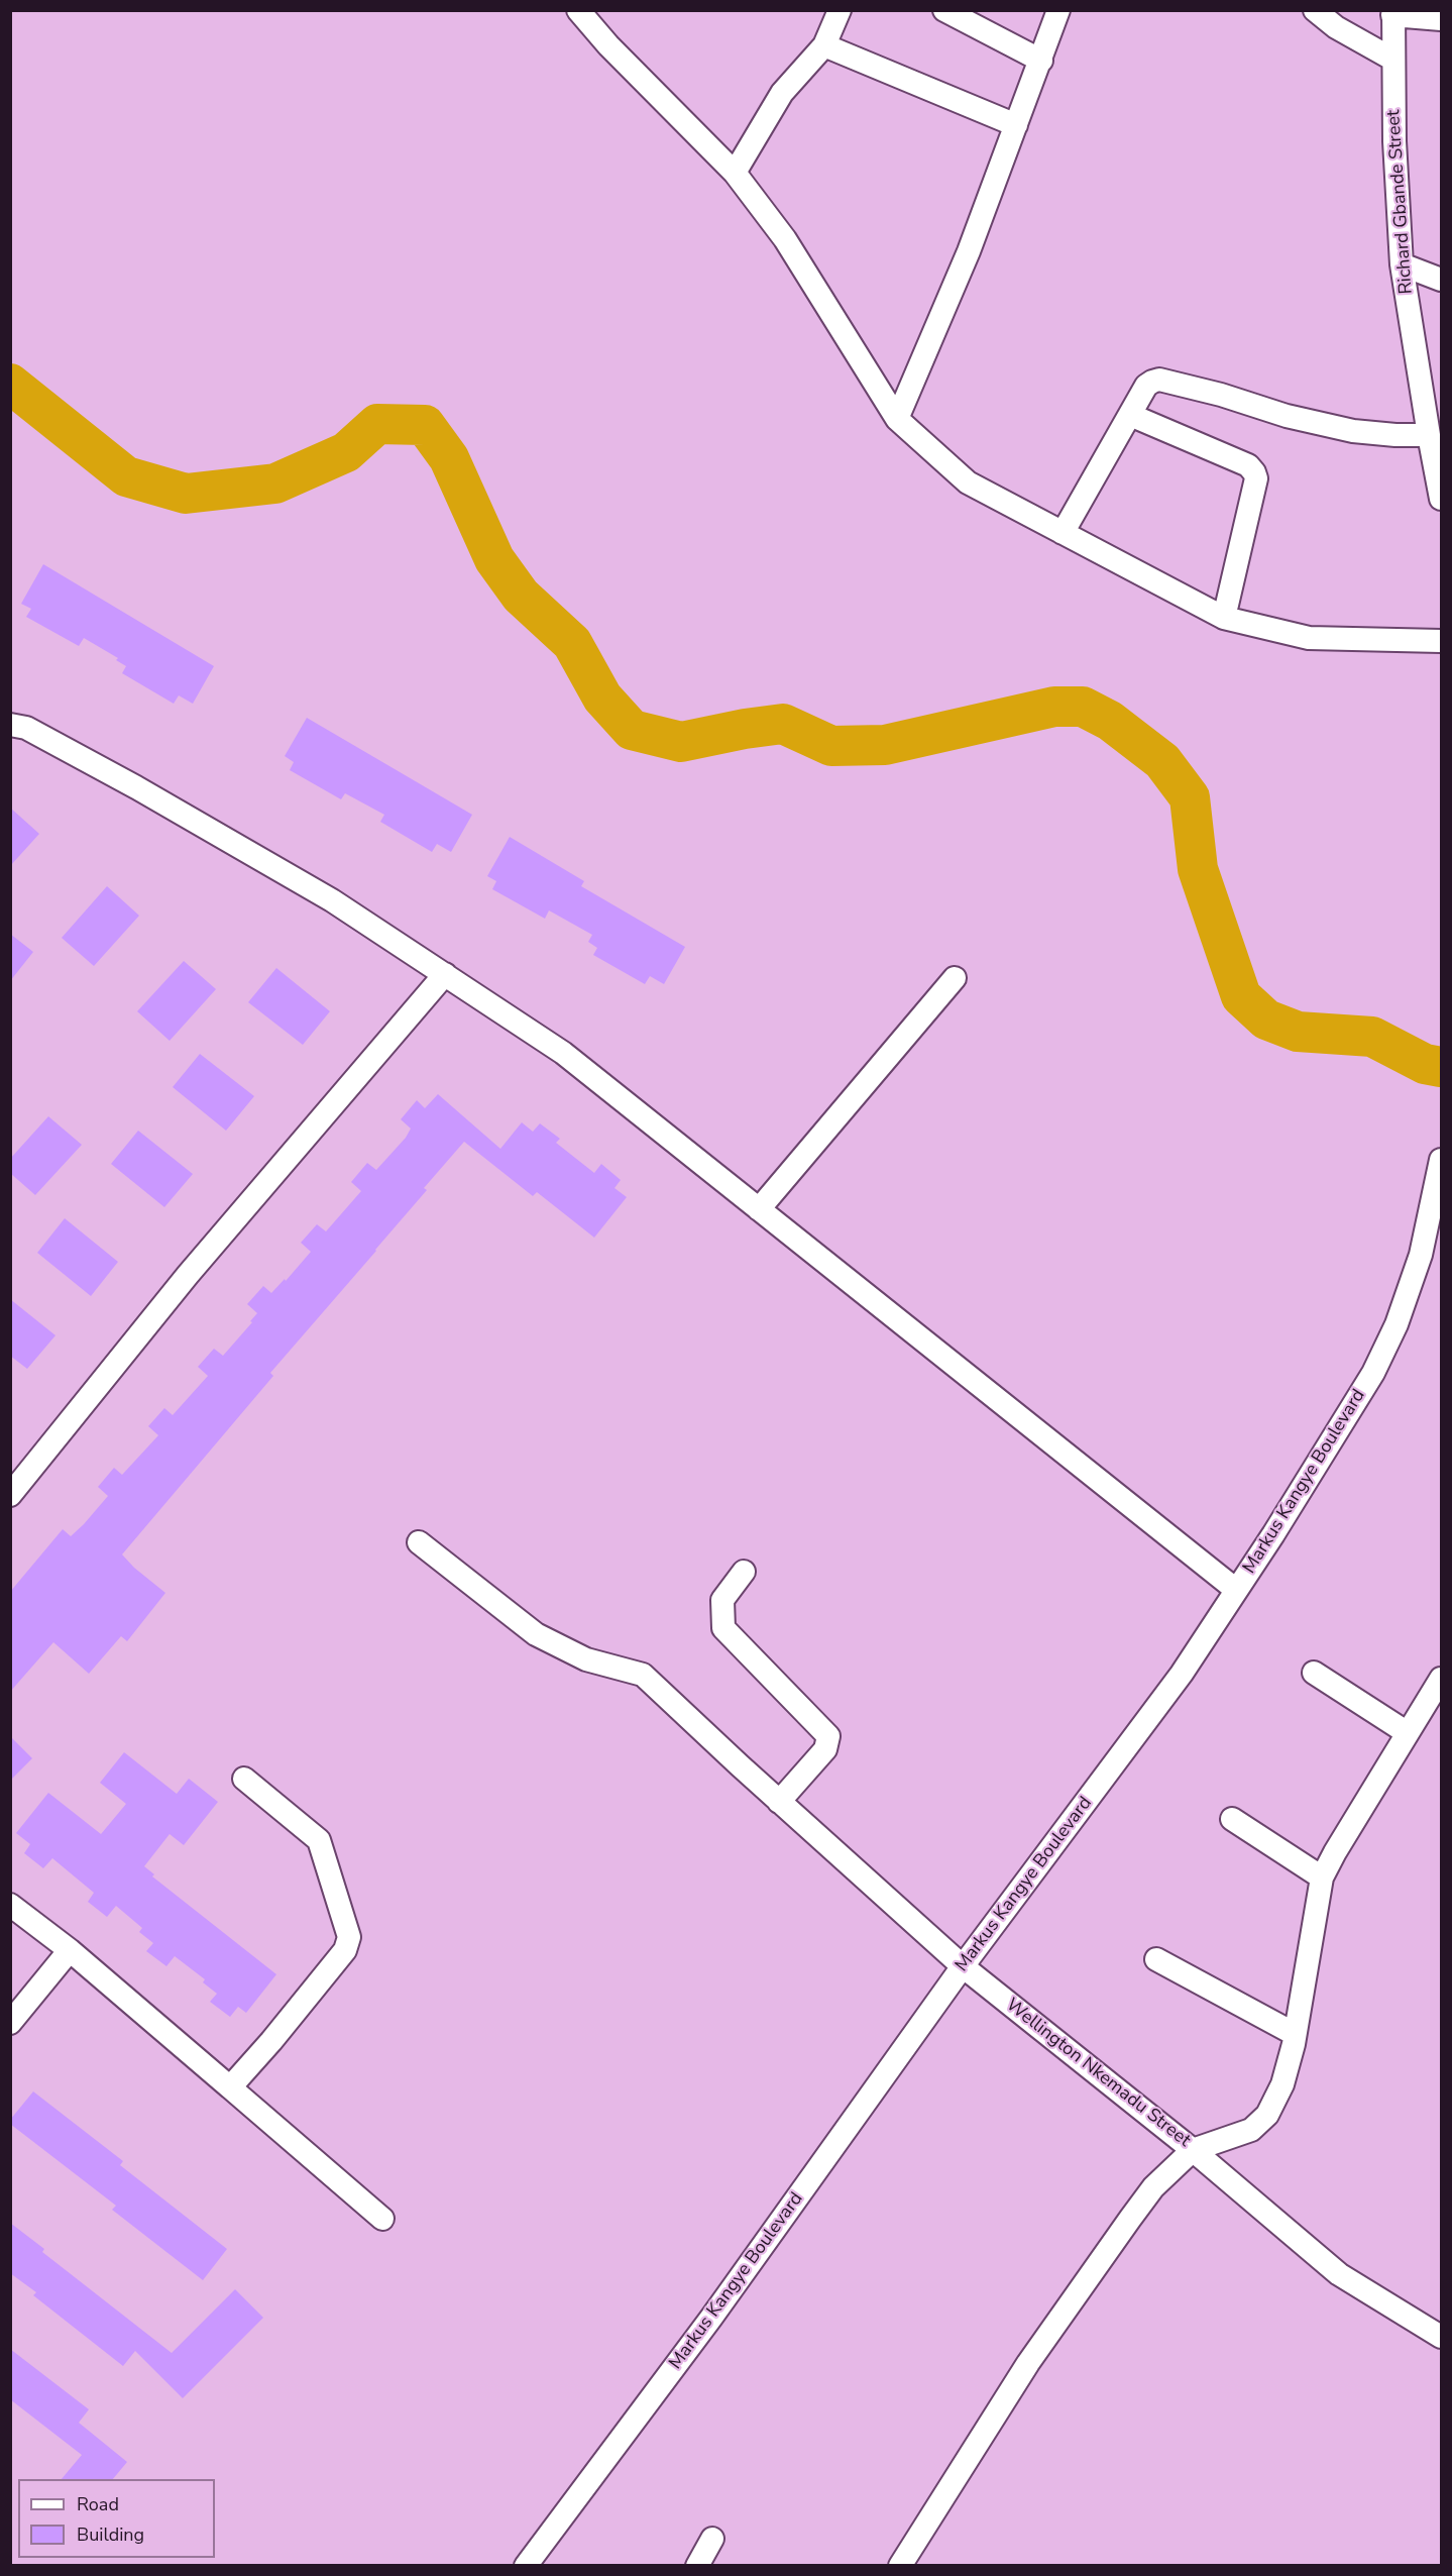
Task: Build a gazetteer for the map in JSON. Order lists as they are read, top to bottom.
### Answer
{
  "streets": {
    "street": ["Richard Gbande Street", "Markus Kangye Boulevard", "Wellington Nkemadu Street"]
  },
  "crossings": [
    ["Markus Kangye Boulevard", "Wellington Nkemadu Street"]
  ],
  "legend": ["Road", "Building"]
}
